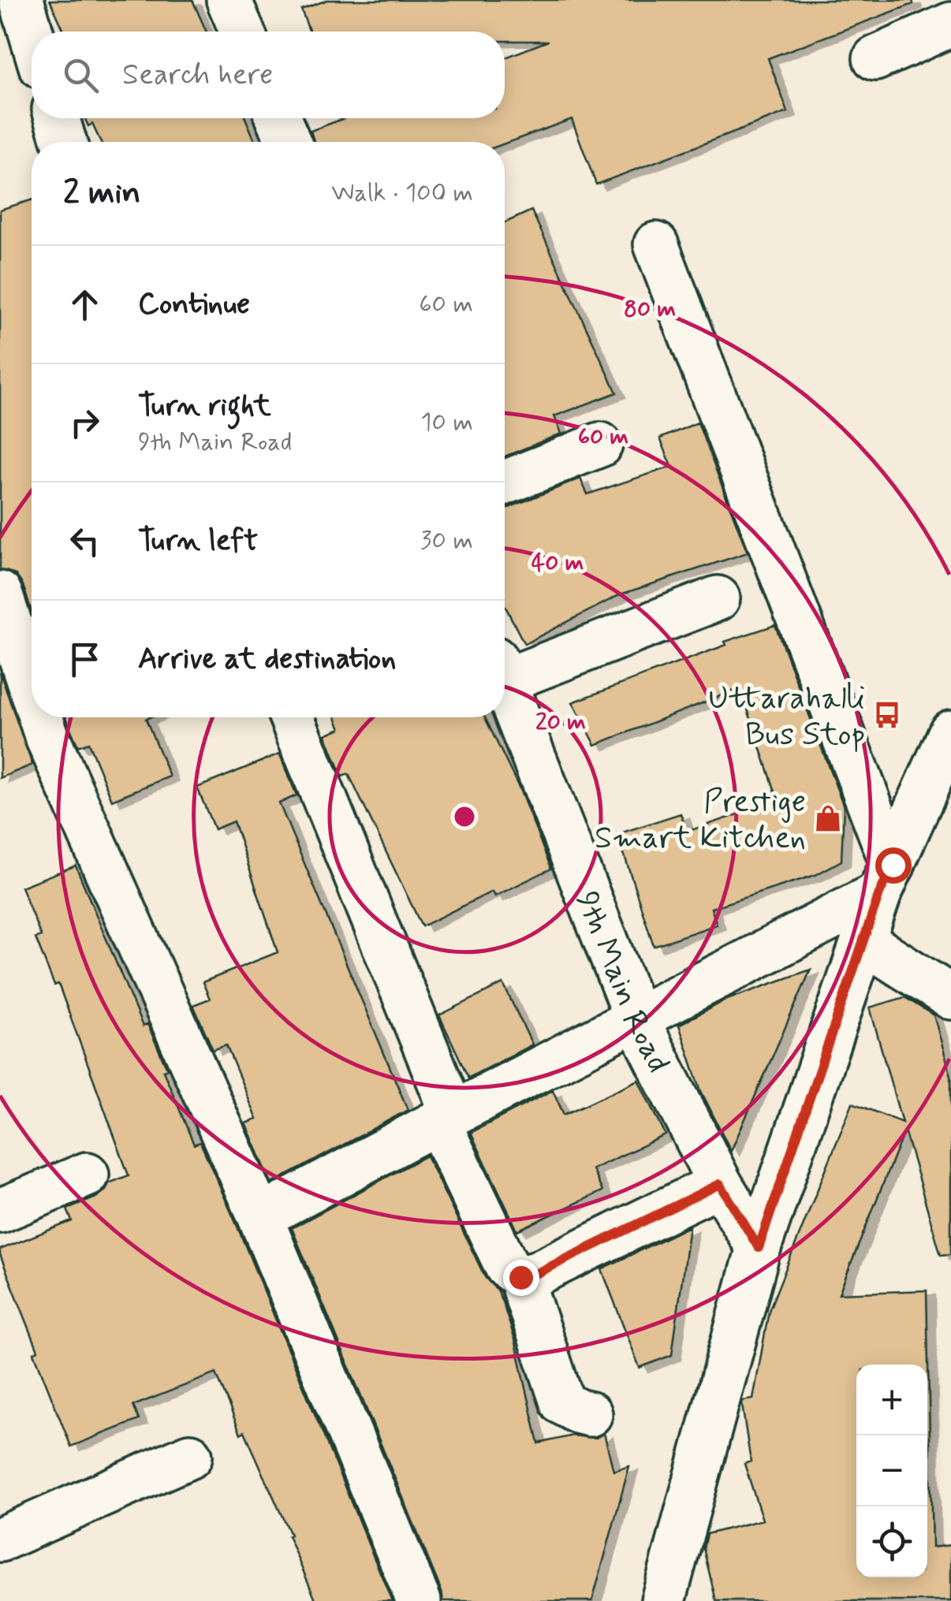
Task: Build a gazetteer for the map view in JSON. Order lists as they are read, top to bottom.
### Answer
{
  "streets": {
    "street": ["9th Main Road"]
  },
  "places": {
    "bus stop": ["Uttarahalli Bus Stop"],
    "shop": ["Prestige Smart Kitchen"]
  },
  "page": {
    "search": "Search here",
    "heading": ["2 min", "Walk · 100 m"],
    "list": [
      ["Continue", "60 m"],
      ["Turn right", "9th Main Road", "10 m"],
      ["Turn left", "30 m"],
      "Arrive at destination"
    ],
    "map_buttons": ["+", "−"]
  },
  "rings": [
    "80 m",
    "60 m",
    "40 m",
    "20 m"
  ]
}
